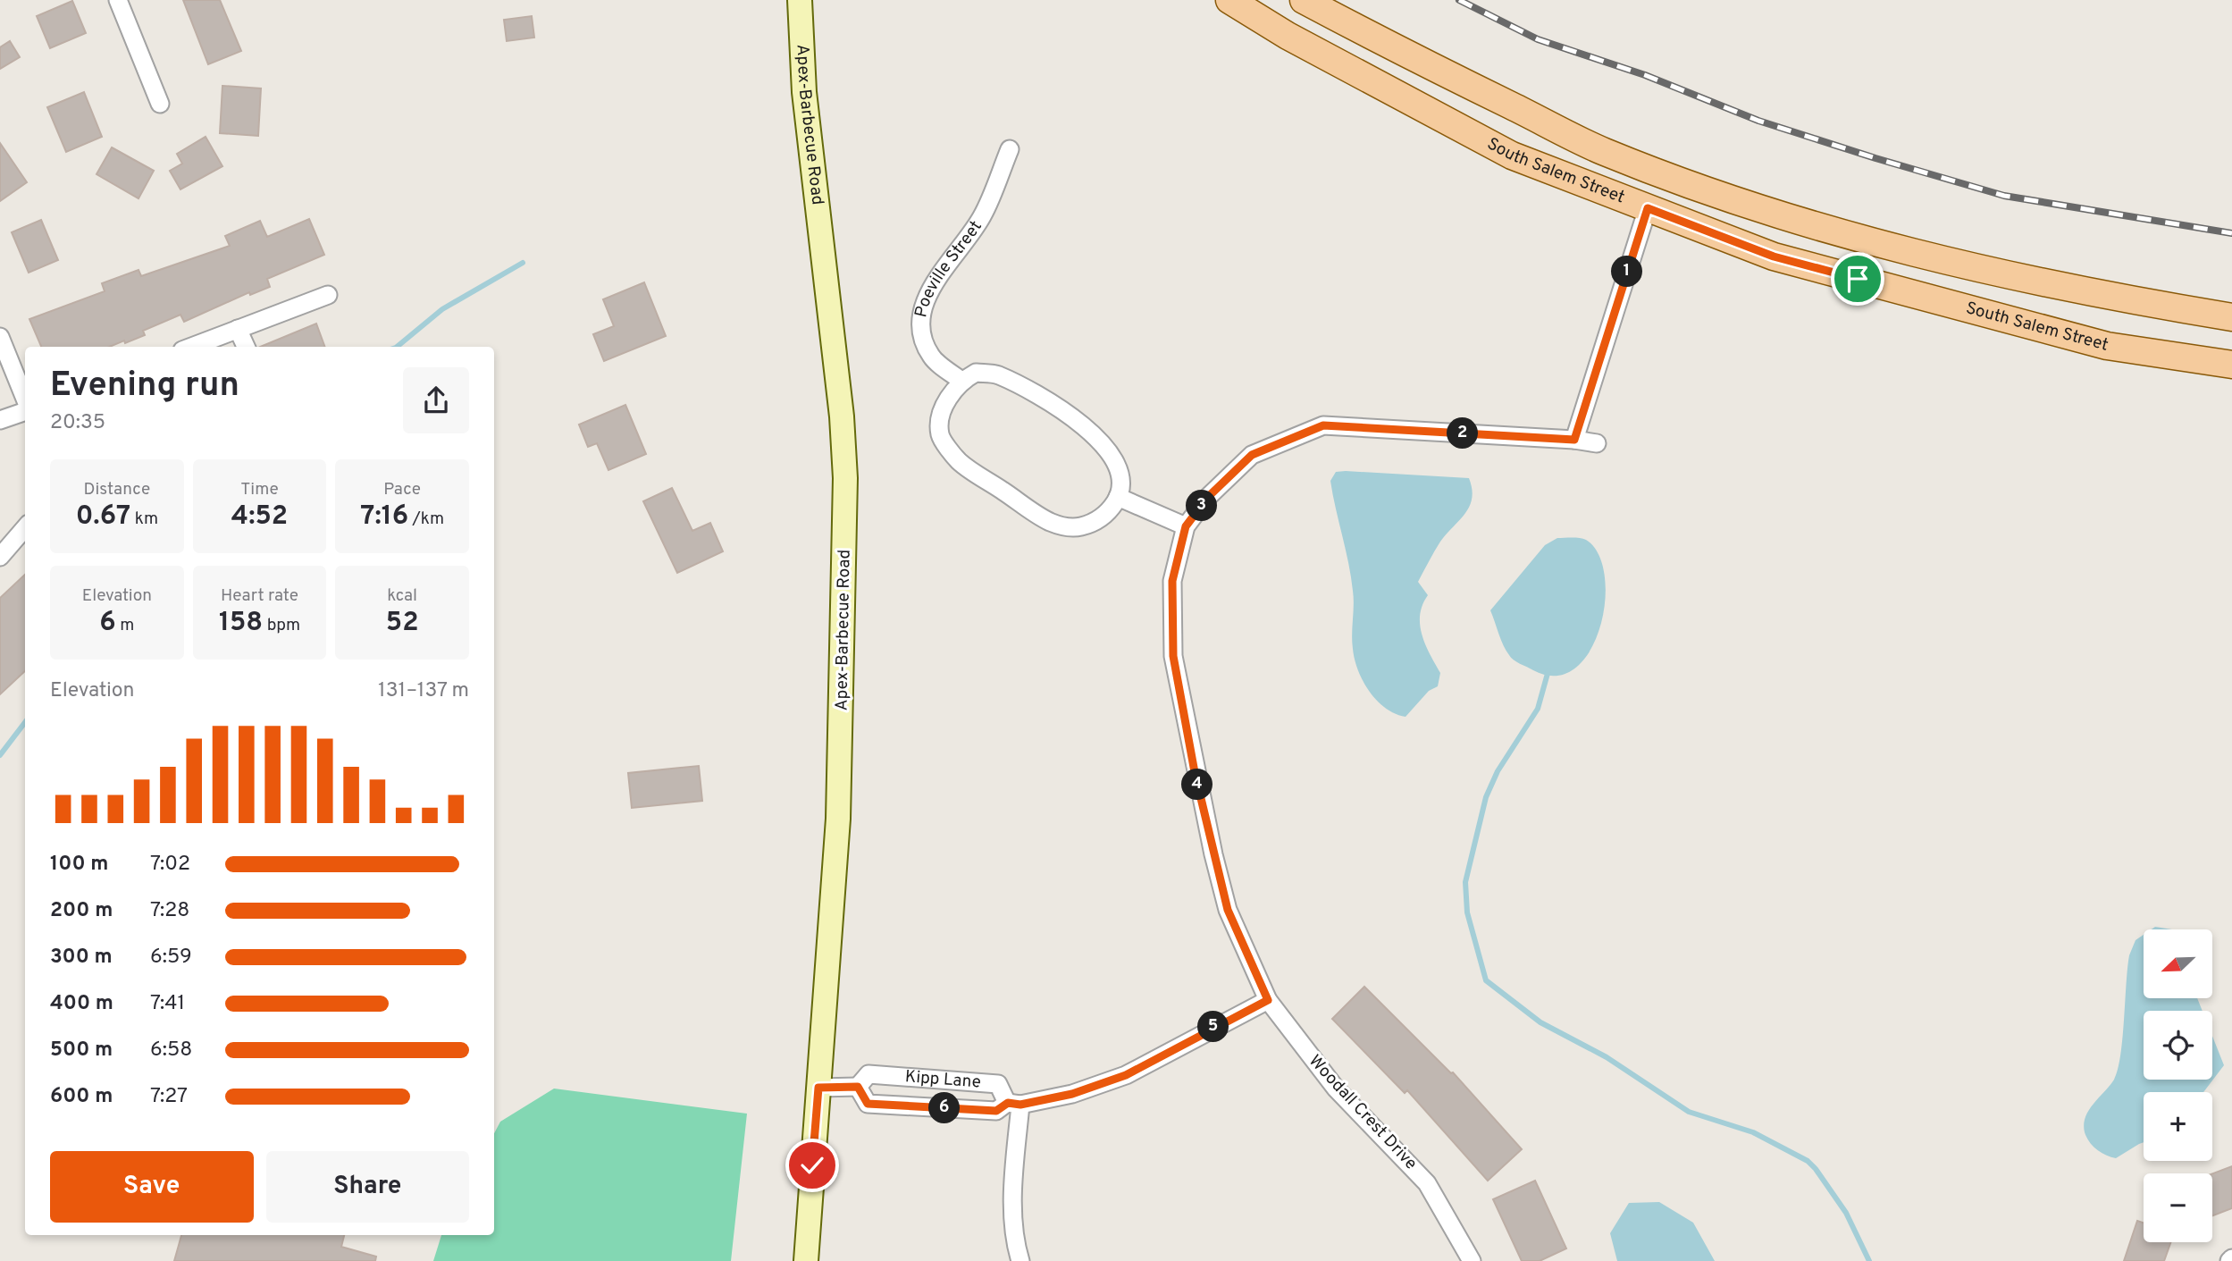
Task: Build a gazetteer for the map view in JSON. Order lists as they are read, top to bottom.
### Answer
{
  "streets": {
    "main road": ["South Salem Street"],
    "street": [
      "Apex-Barbecue Road",
      "Poeville Street",
      "Kipp Lane",
      "Woodall Crest Drive"
    ]
  },
  "crossings": [
    ["Kipp Lane", "Woodall Crest Drive"]
  ],
  "north": "bottom left",
  "page": {
    "pins": [
      "1",
      "2",
      "3",
      "4",
      "5",
      "6"
    ],
    "heading": ["Evening run", "20:35"],
    "stats": [
      ["Distance", "0.67 km"],
      ["Time", "4:52"],
      ["Pace", "7:16 /km"],
      ["Elevation", "6 m"],
      ["Heart rate", "158 bpm"],
      ["kcal", "52"]
    ],
    "chart": ["Elevation", "131–137 m"],
    "list": [
      {
        "name": "100 m",
        "note": "7:02"
      },
      {
        "name": "200 m",
        "note": "7:28"
      },
      {
        "name": "300 m",
        "note": "6:59"
      },
      {
        "name": "400 m",
        "note": "7:41"
      },
      {
        "name": "500 m",
        "note": "6:58"
      },
      {
        "name": "600 m",
        "note": "7:27"
      }
    ],
    "map_buttons": ["+", "−"],
    "buttons": ["Save", "Share"]
  }
}
